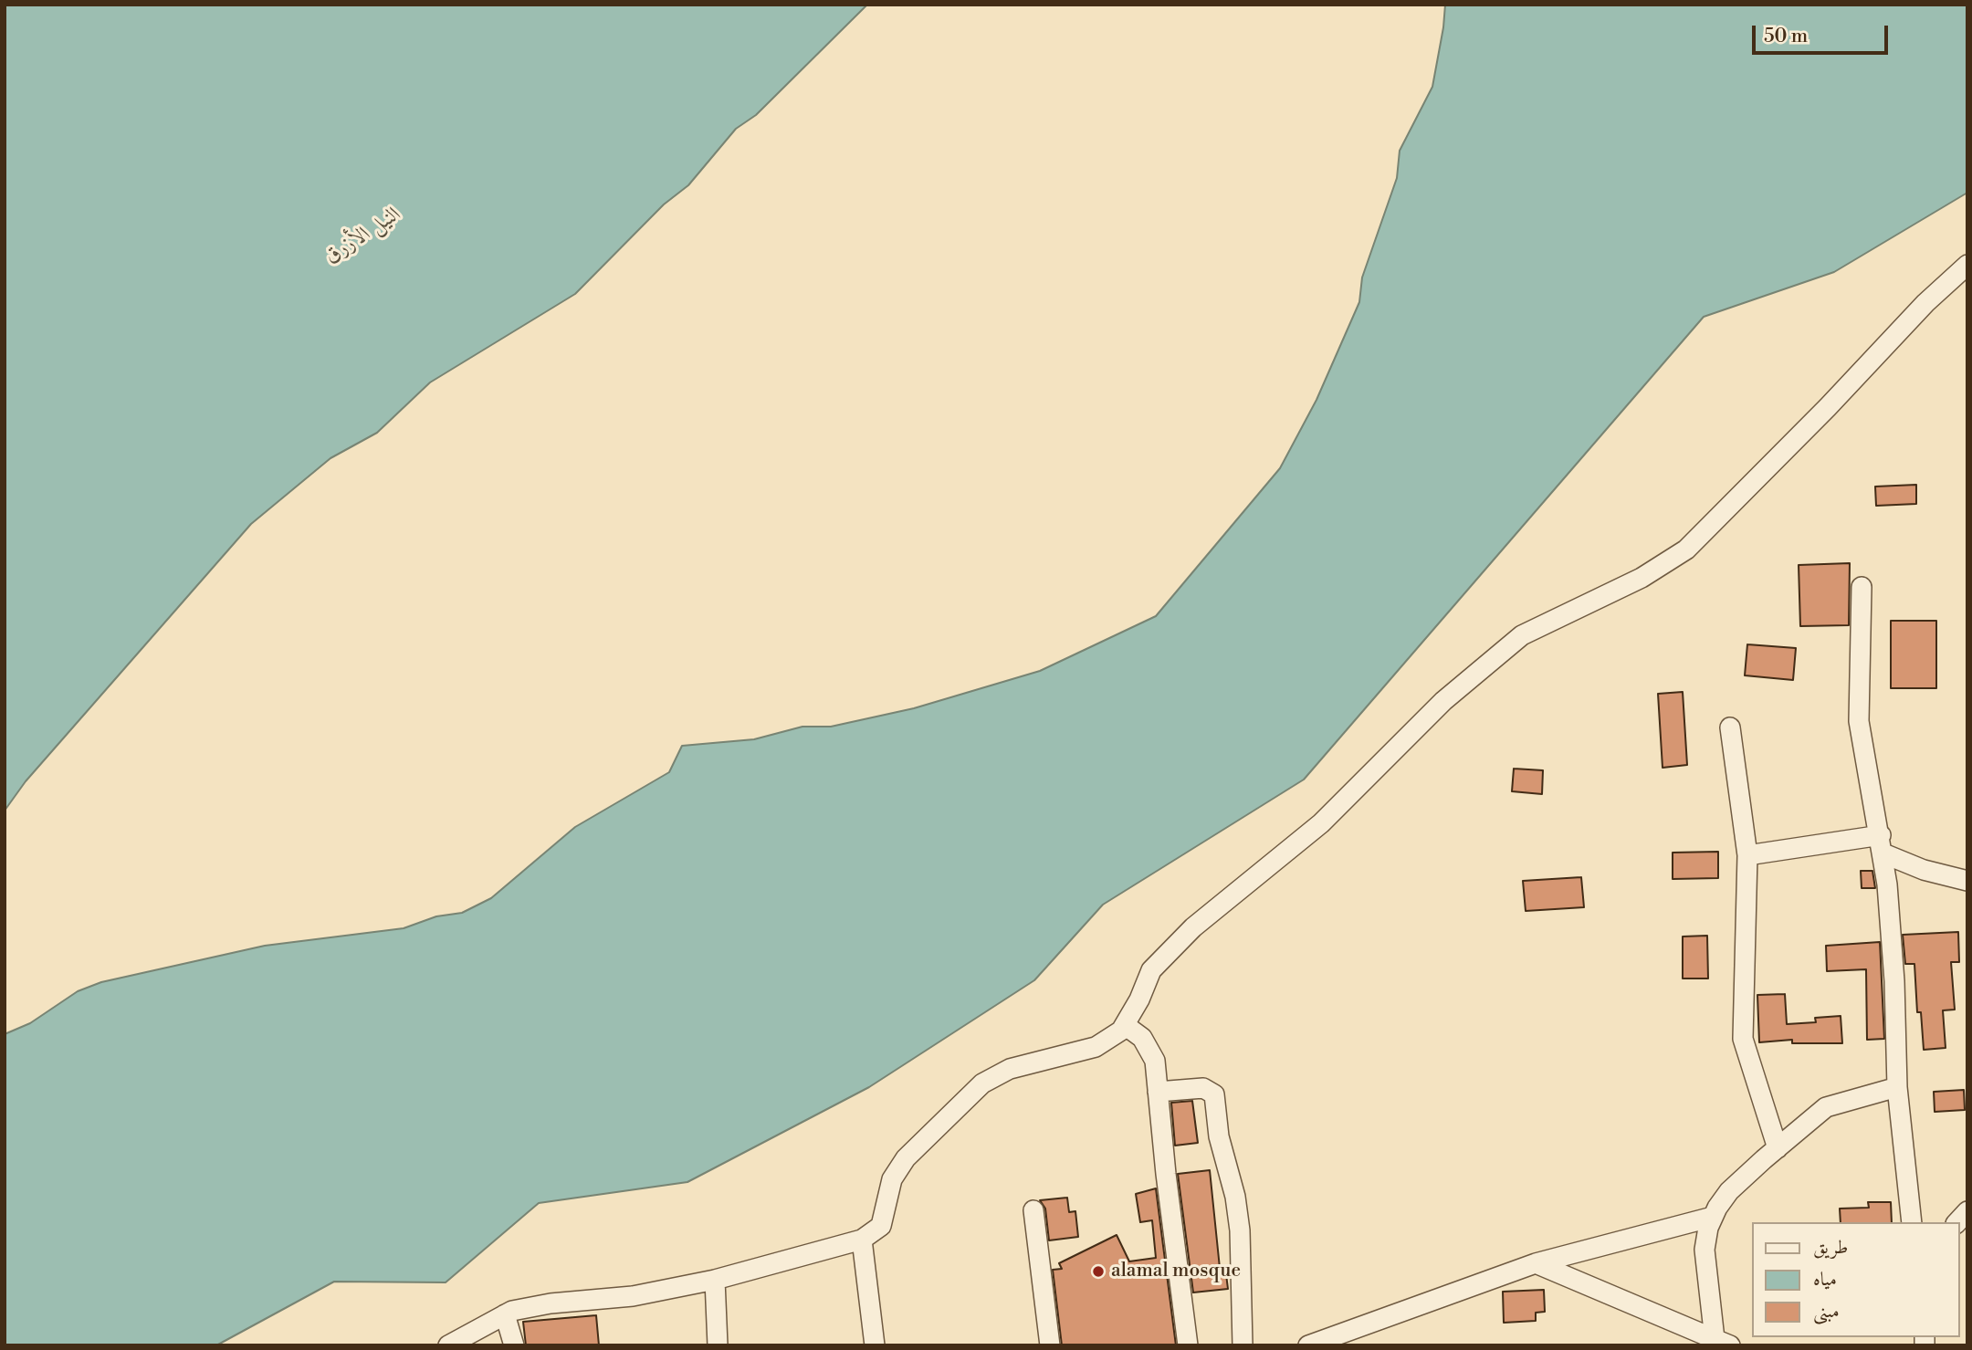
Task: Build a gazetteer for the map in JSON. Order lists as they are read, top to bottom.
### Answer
{
  "water": ["النيل الأزرق"],
  "places": ["alamal mosque"],
  "legend": ["طريق", "مياه", "مبنى"],
  "scale_bar": "50 m"
}
